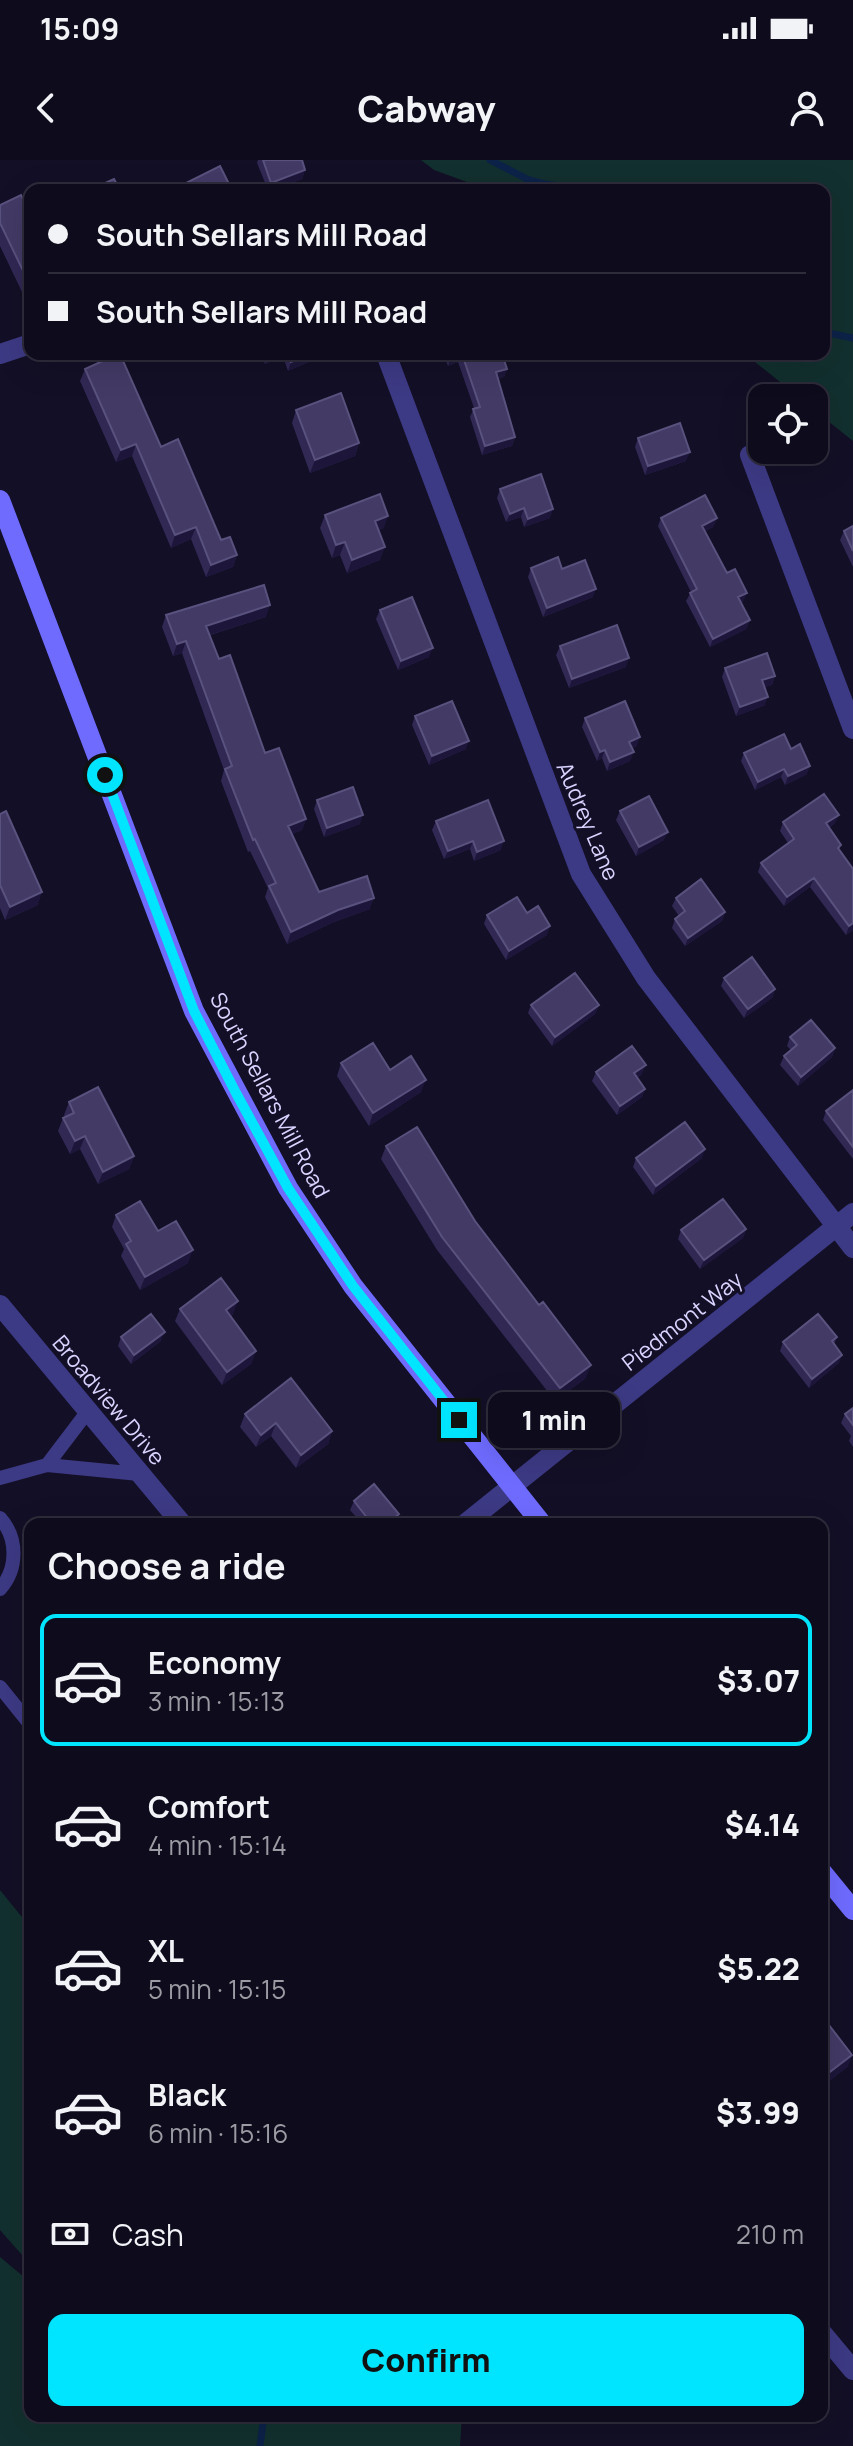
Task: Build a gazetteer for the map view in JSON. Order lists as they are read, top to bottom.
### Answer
{
  "streets": {
    "main road": ["South Sellars Mill Road"],
    "street": ["Audrey Lane", "Piedmont Way", "Broadview Drive"]
  },
  "crossings": [
    ["Audrey Lane", "Piedmont Way"],
    ["South Sellars Mill Road", "Piedmont Way"]
  ],
  "page": {
    "status": "15:09",
    "header": "Cabway",
    "banner": ["South Sellars Mill Road", "South Sellars Mill Road"],
    "bubble": "1 min",
    "heading": "Choose a ride",
    "list": [
      {
        "name": "Economy",
        "note": "3 min · 15:13",
        "value": "$3.07"
      },
      {
        "name": "Comfort",
        "note": "4 min · 15:14",
        "value": "$4.14"
      },
      {
        "name": "XL",
        "note": "5 min · 15:15",
        "value": "$5.22"
      },
      {
        "name": "Black",
        "note": "6 min · 15:16",
        "value": "$3.99"
      }
    ],
    "pay": ["Cash", "210 m"],
    "buttons": "Confirm"
  }
}
